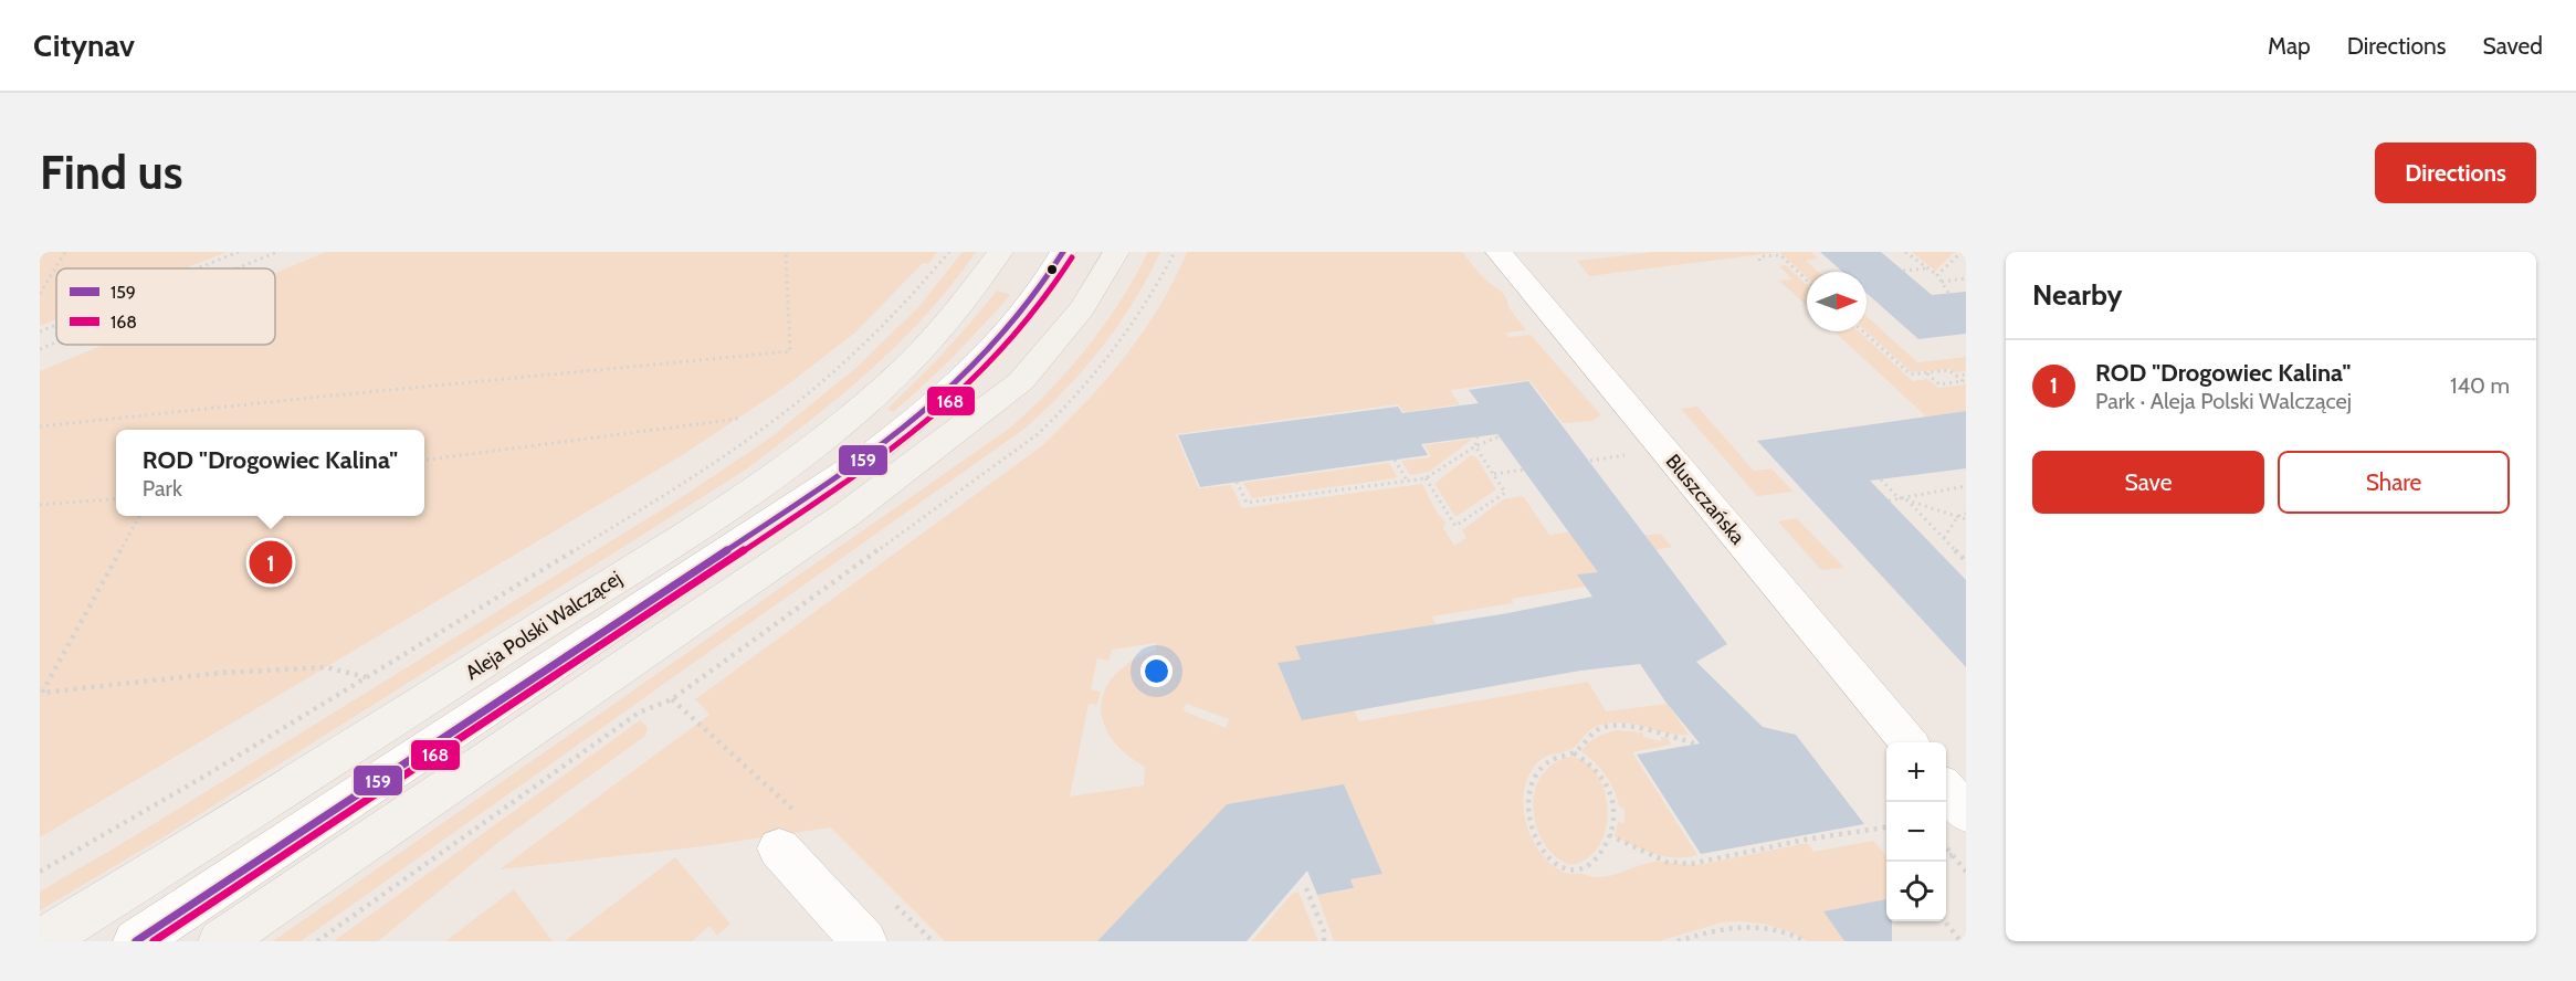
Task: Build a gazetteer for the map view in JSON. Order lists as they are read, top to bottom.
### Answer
{
  "streets": {
    "main road": ["Aleja Polski Walczącej"],
    "street": ["Bluszczańska"]
  },
  "lines": ["transit line 159", "transit line 168"],
  "legend": ["159", "168"],
  "north": "right",
  "page": {
    "header": "Citynav",
    "nav": ["Map", "Directions", "Saved"],
    "buttons": [
      "Directions",
      ["Save", "Share"]
    ],
    "title": "Find us",
    "heading": "Nearby",
    "list": [
      {
        "mark": "1",
        "name": "ROD \"Drogowiec Kalina\"",
        "note": "Park · Aleja Polski Walczącej",
        "value": "140 m"
      }
    ],
    "popup": ["ROD \"Drogowiec Kalina\"", "Park"],
    "pins": "1",
    "map_buttons": ["+", "−"]
  }
}
